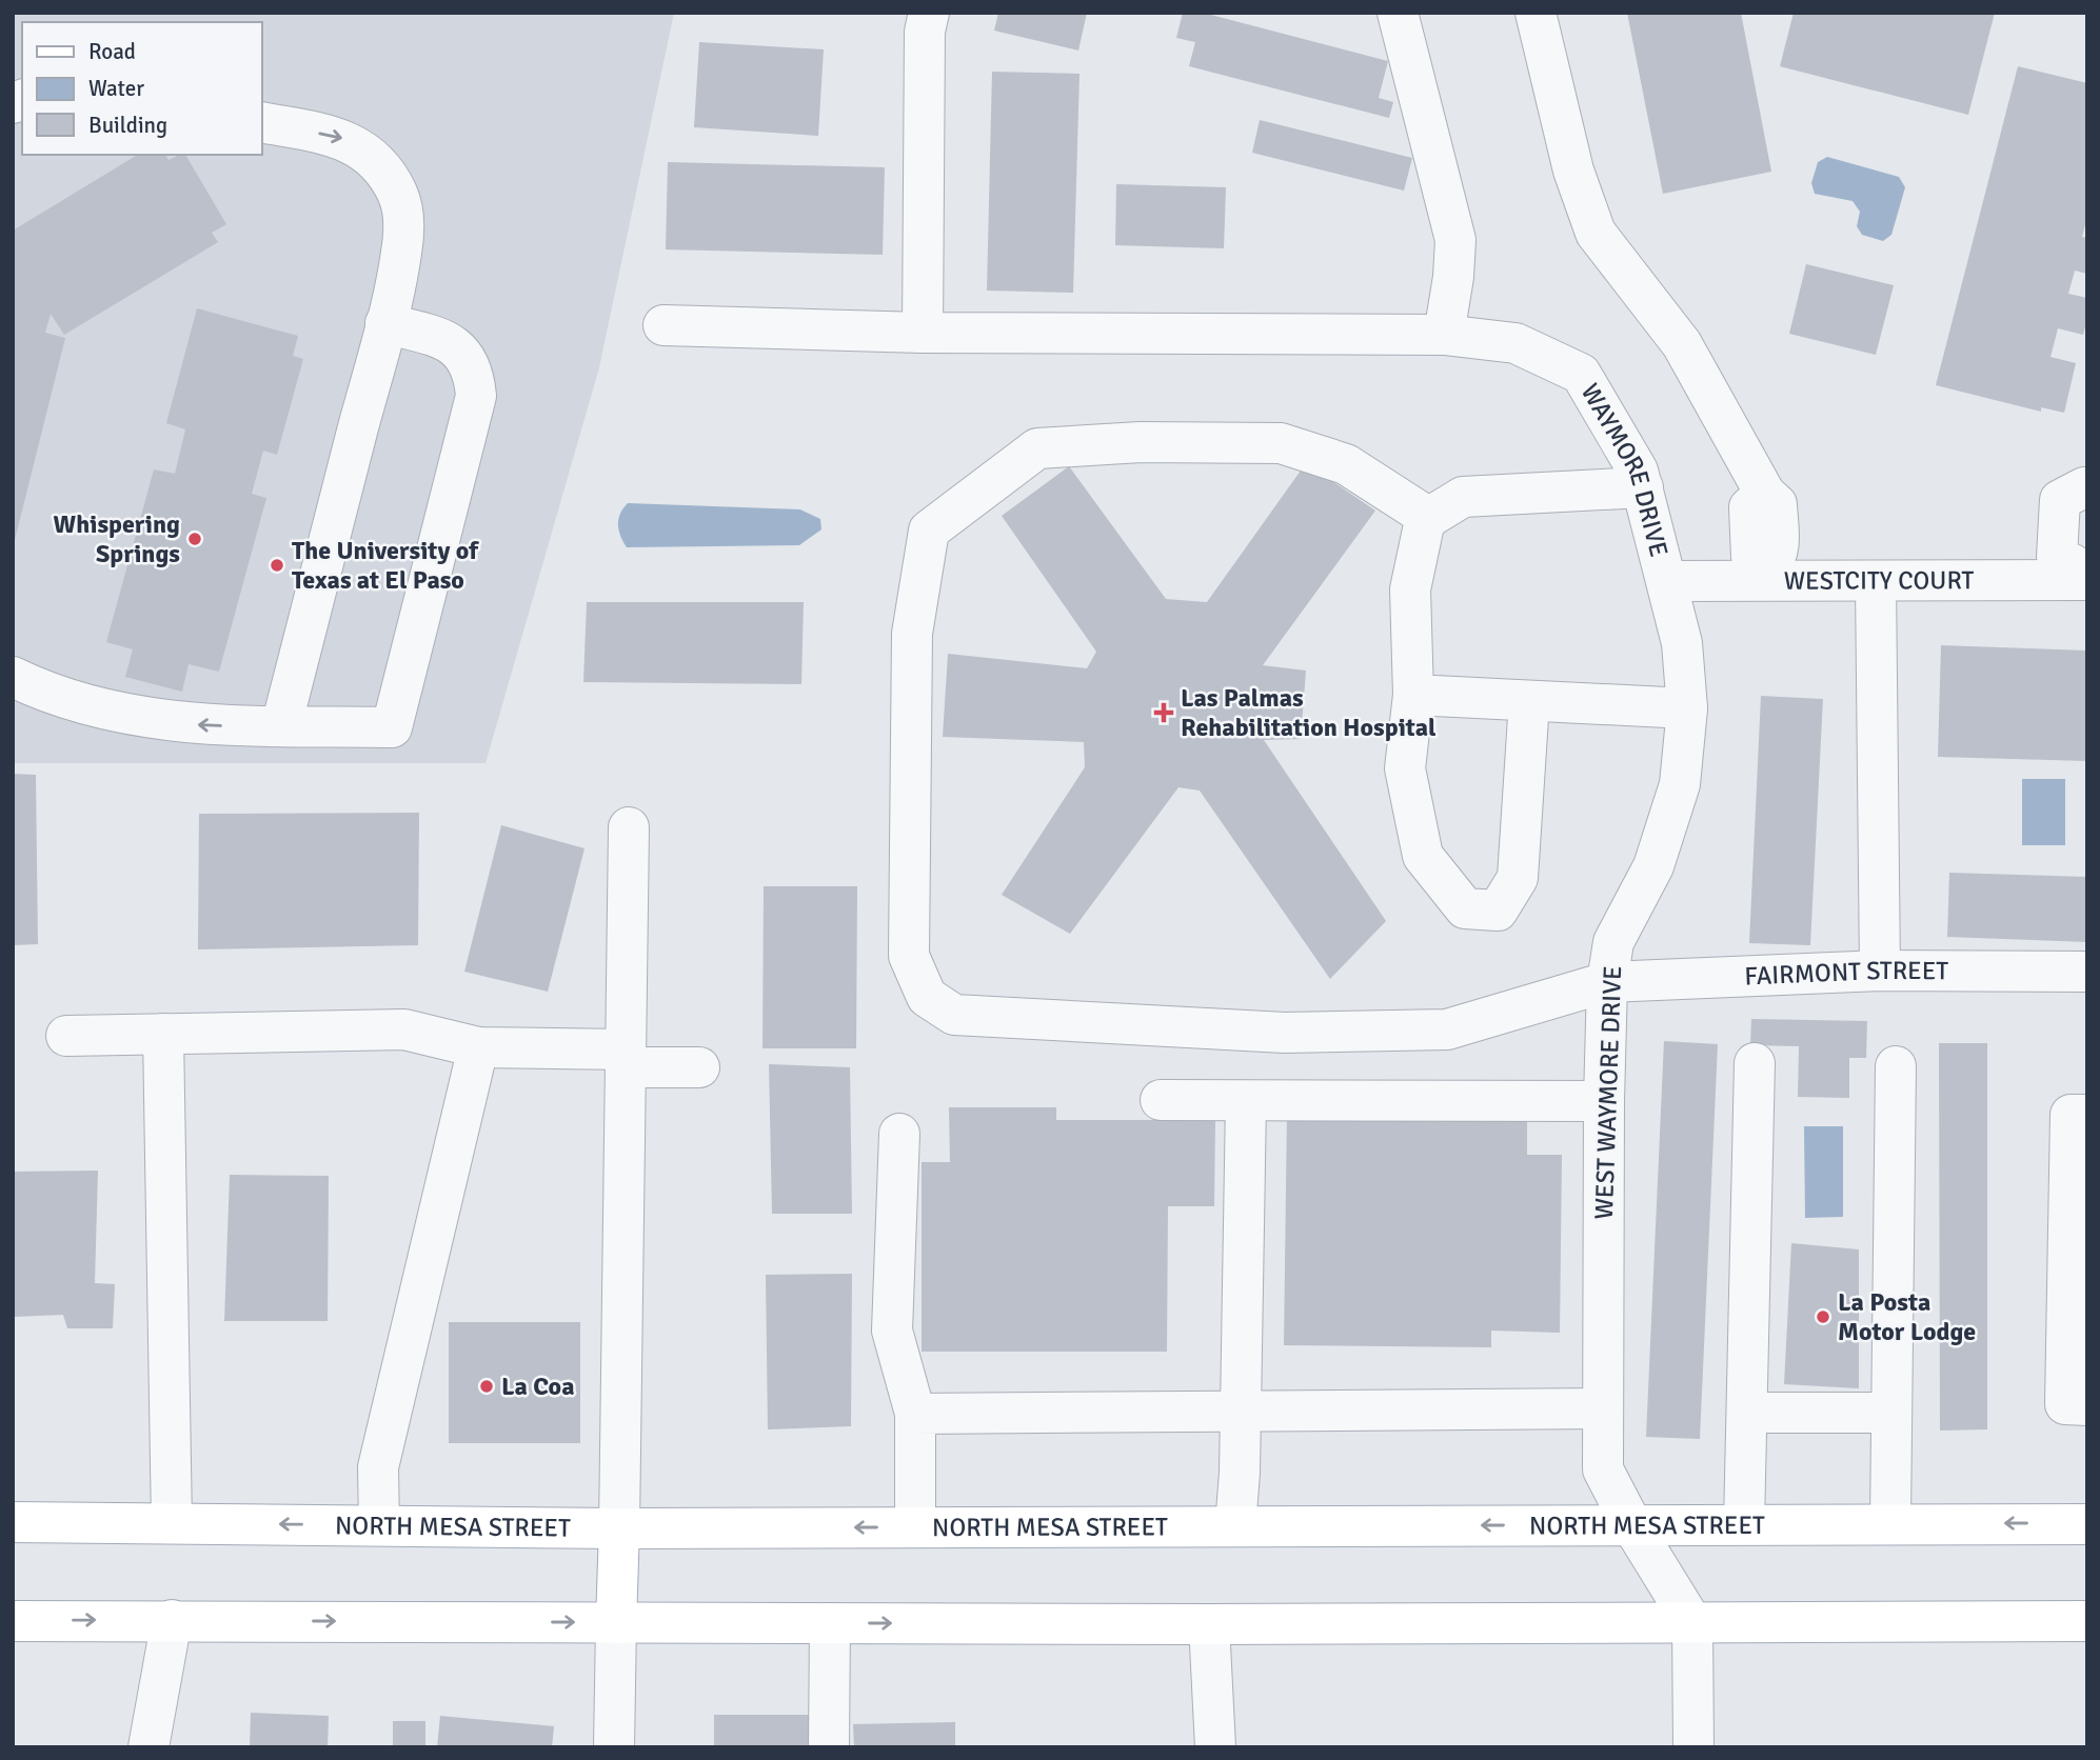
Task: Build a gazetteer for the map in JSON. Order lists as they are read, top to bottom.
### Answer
{
  "streets": {
    "main road": ["NORTH MESA STREET"],
    "street": [
      "WAYMORE DRIVE",
      "WESTCITY COURT",
      "FAIRMONT STREET",
      "WEST WAYMORE DRIVE"
    ]
  },
  "crossings": [
    ["WAYMORE DRIVE", "WESTCITY COURT"],
    ["WAYMORE DRIVE", "WEST WAYMORE DRIVE"],
    ["WESTCITY COURT", "WEST WAYMORE DRIVE"],
    ["FAIRMONT STREET", "WEST WAYMORE DRIVE"],
    ["WEST WAYMORE DRIVE", "NORTH MESA STREET"]
  ],
  "places": {
    "other": [
      "Whispering Springs",
      "The University of Texas at El Paso",
      "La Posta Motor Lodge",
      "La Coa"
    ],
    "health": ["Las Palmas Rehabilitation Hospital"]
  },
  "legend": ["Road", "Water", "Building"]
}
